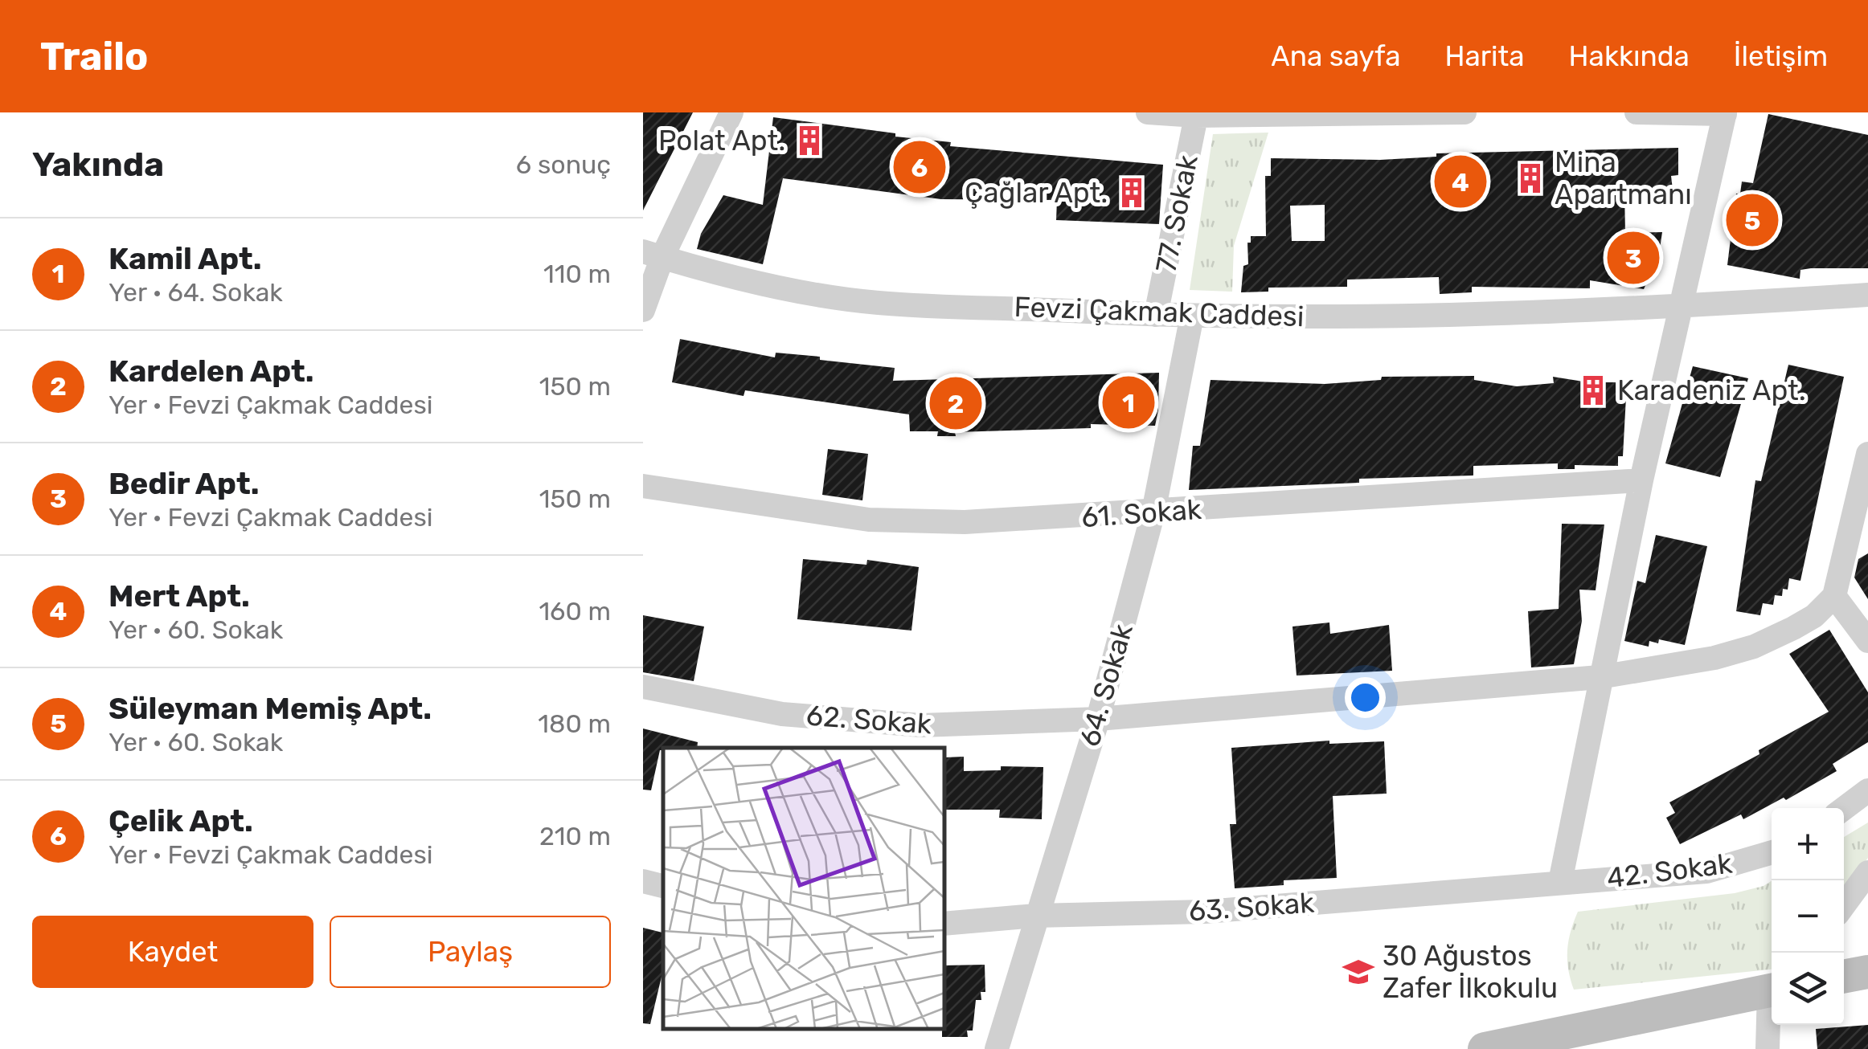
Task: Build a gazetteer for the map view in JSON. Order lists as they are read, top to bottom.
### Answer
{
  "streets": {
    "street": [
      "77. Sokak",
      "Fevzi Çakmak Caddesi",
      "61. Sokak",
      "64. Sokak",
      "62. Sokak",
      "42. Sokak",
      "63. Sokak"
    ]
  },
  "crossings": [
    ["77. Sokak", "Fevzi Çakmak Caddesi"],
    ["Fevzi Çakmak Caddesi", "64. Sokak"],
    ["61. Sokak", "64. Sokak"],
    ["64. Sokak", "62. Sokak"],
    ["64. Sokak", "63. Sokak"],
    ["42. Sokak", "63. Sokak"]
  ],
  "places": {
    "building": [
      "Polat Apt.",
      "Mina Apartmanı",
      "Çağlar Apt.",
      "Karadeniz Apt."
    ],
    "school or university": ["30 Ağustos Zafer İlkokulu"]
  },
  "page": {
    "header": "Trailo",
    "nav": [
      "Ana sayfa",
      "Harita",
      "Hakkında",
      "İletişim"
    ],
    "heading": ["Yakında", "6 sonuç"],
    "pins": [
      "6",
      "4",
      "5",
      "3",
      "1",
      "2"
    ],
    "list": [
      {
        "mark": "1",
        "name": "Kamil Apt.",
        "note": "Yer · 64. Sokak",
        "value": "110 m"
      },
      {
        "mark": "2",
        "name": "Kardelen Apt.",
        "note": "Yer · Fevzi Çakmak Caddesi",
        "value": "150 m"
      },
      {
        "mark": "3",
        "name": "Bedir Apt.",
        "note": "Yer · Fevzi Çakmak Caddesi",
        "value": "150 m"
      },
      {
        "mark": "4",
        "name": "Mert Apt.",
        "note": "Yer · 60. Sokak",
        "value": "160 m"
      },
      {
        "mark": "5",
        "name": "Süleyman Memiş Apt.",
        "note": "Yer · 60. Sokak",
        "value": "180 m"
      },
      {
        "mark": "6",
        "name": "Çelik Apt.",
        "note": "Yer · Fevzi Çakmak Caddesi",
        "value": "210 m"
      }
    ],
    "map_buttons": ["+", "−"],
    "buttons": ["Kaydet", "Paylaş"]
  }
}
